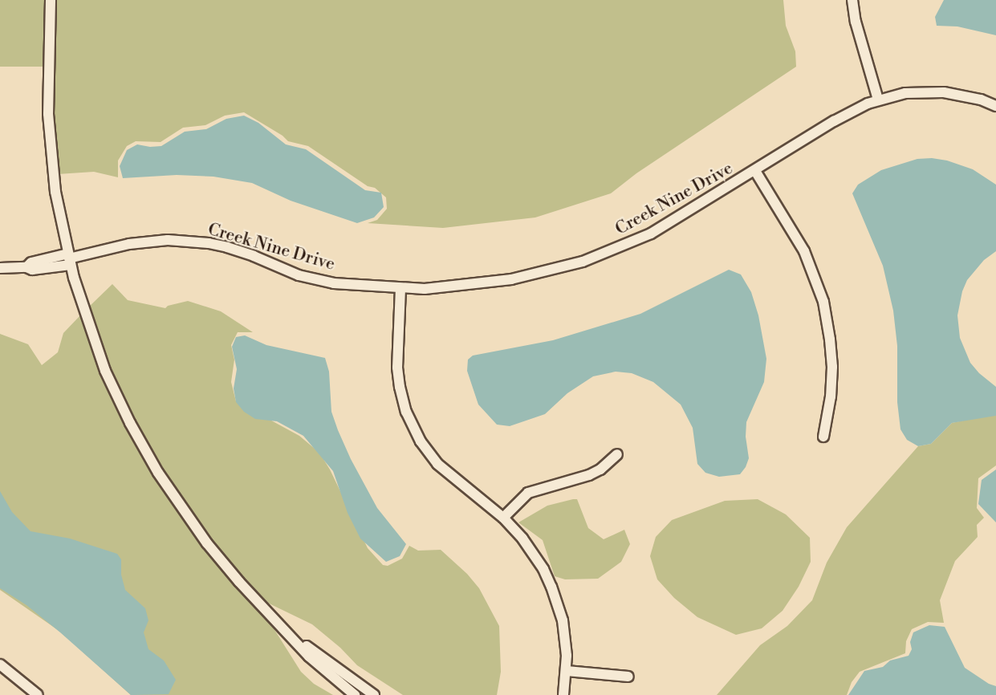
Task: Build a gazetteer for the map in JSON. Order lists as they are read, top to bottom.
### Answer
{
  "streets": {
    "street": ["Creek Nine Drive"]
  }
}
